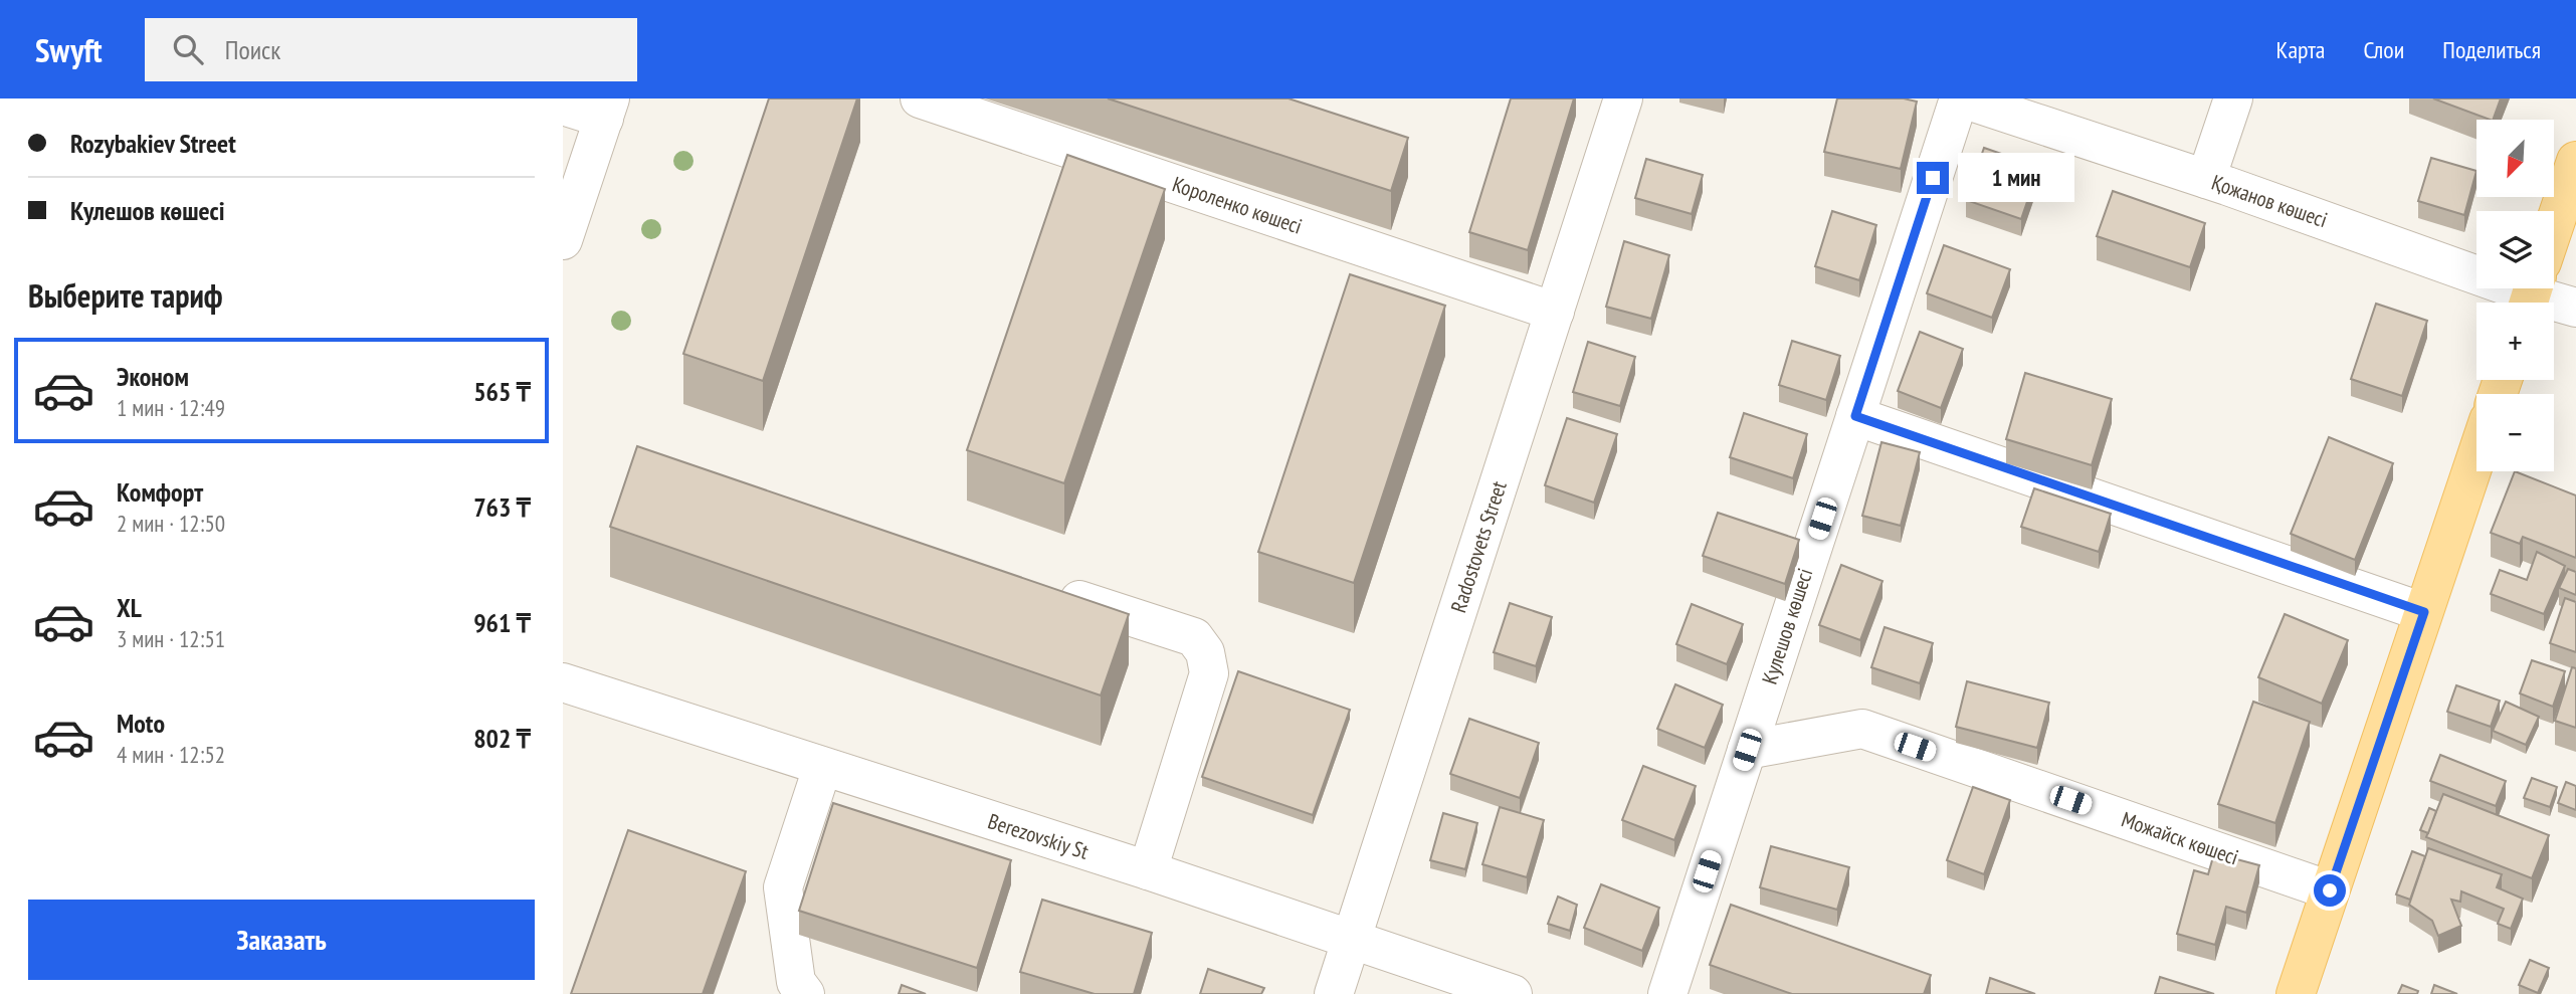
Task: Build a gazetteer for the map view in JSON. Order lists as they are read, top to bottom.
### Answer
{
  "streets": {
    "street": [
      "Қожанов көшесі",
      "Короленко көшесі",
      "Radostovets Street",
      "Кулешов көшесі",
      "Berezovskiy St",
      "Можайск көшесі"
    ]
  },
  "crossings": [
    ["Қожанов көшесі", "Кулешов көшесі"],
    ["Короленко көшесі", "Radostovets Street"],
    ["Radostovets Street", "Berezovskiy St"],
    ["Кулешов көшесі", "Можайск көшесі"]
  ],
  "north": "bottom left",
  "page": {
    "header": "Swyft",
    "search": "Поиск",
    "nav": ["Карта", "Слои", "Поделиться"],
    "banner": ["Rozybakiev Street", "Кулешов көшесі"],
    "map_buttons": ["+", "−"],
    "bubble": "1 мин",
    "heading": "Выберите тариф",
    "list": [
      {
        "name": "Эконом",
        "note": "1 мин · 12:49",
        "value": "565 ₸"
      },
      {
        "name": "Комфорт",
        "note": "2 мин · 12:50",
        "value": "763 ₸"
      },
      {
        "name": "XL",
        "note": "3 мин · 12:51",
        "value": "961 ₸"
      },
      {
        "name": "Moto",
        "note": "4 мин · 12:52",
        "value": "802 ₸"
      }
    ],
    "buttons": "Заказать"
  }
}
